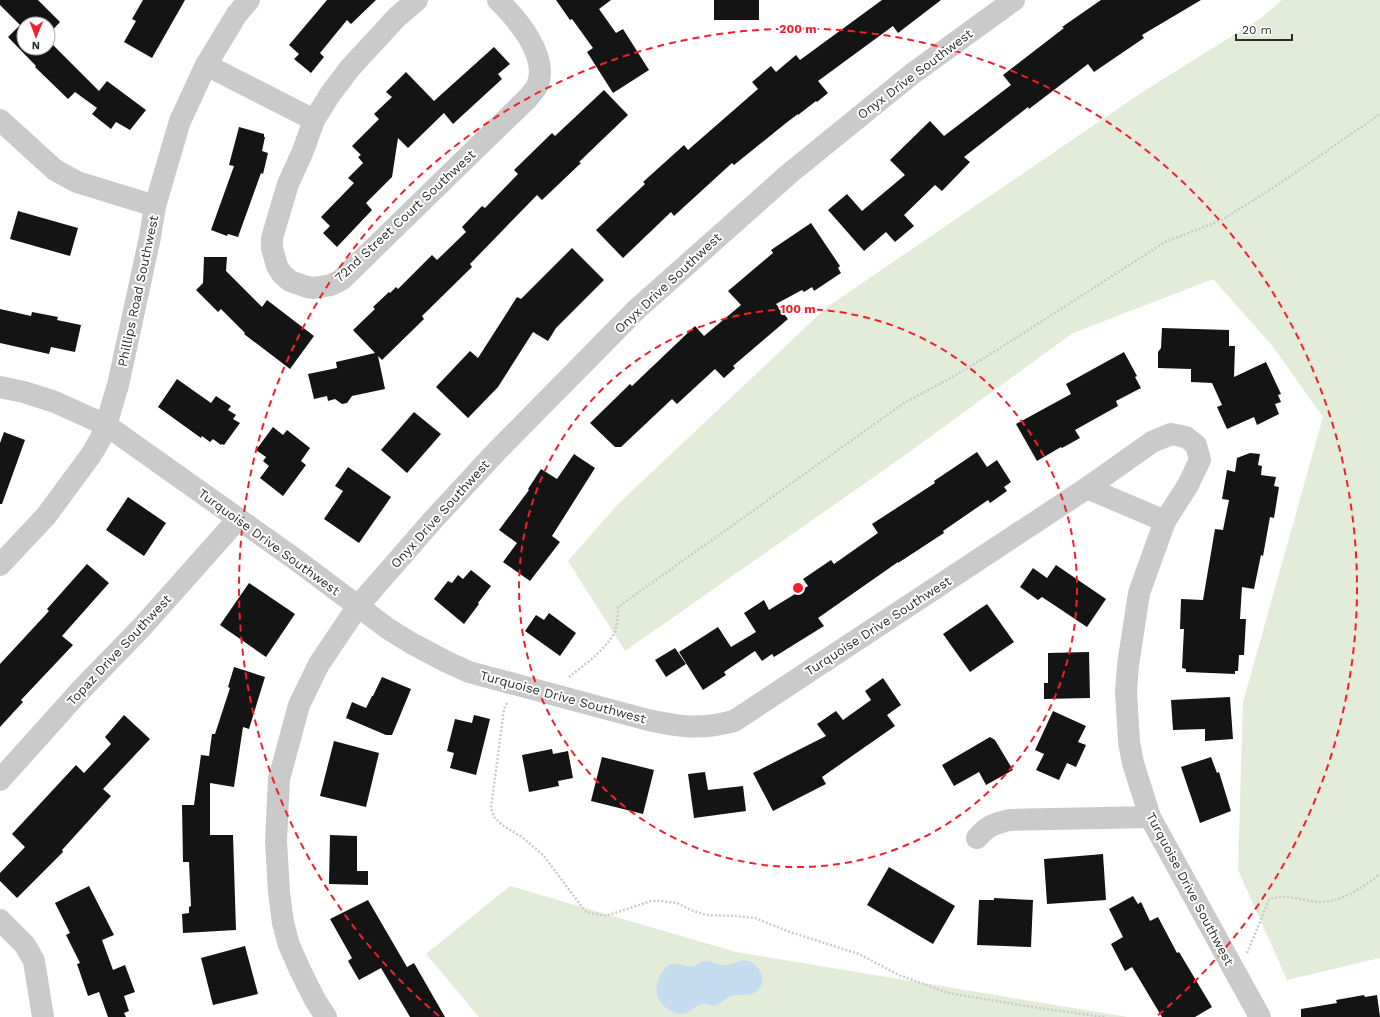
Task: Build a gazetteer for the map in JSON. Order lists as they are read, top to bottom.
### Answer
{
  "streets": {
    "street": [
      "Onyx Drive Southwest",
      "72nd Street Court Southwest",
      "Phillips Road Southwest",
      "Turquoise Drive Southwest",
      "Topaz Drive Southwest"
    ]
  },
  "crossings": [
    ["Onyx Drive Southwest", "Turquoise Drive Southwest"],
    ["Phillips Road Southwest", "Turquoise Drive Southwest"],
    ["Turquoise Drive Southwest", "Topaz Drive Southwest"]
  ],
  "scale_bar": "20 m",
  "north": "bottom",
  "rings": ["200 m", "100 m"]
}
